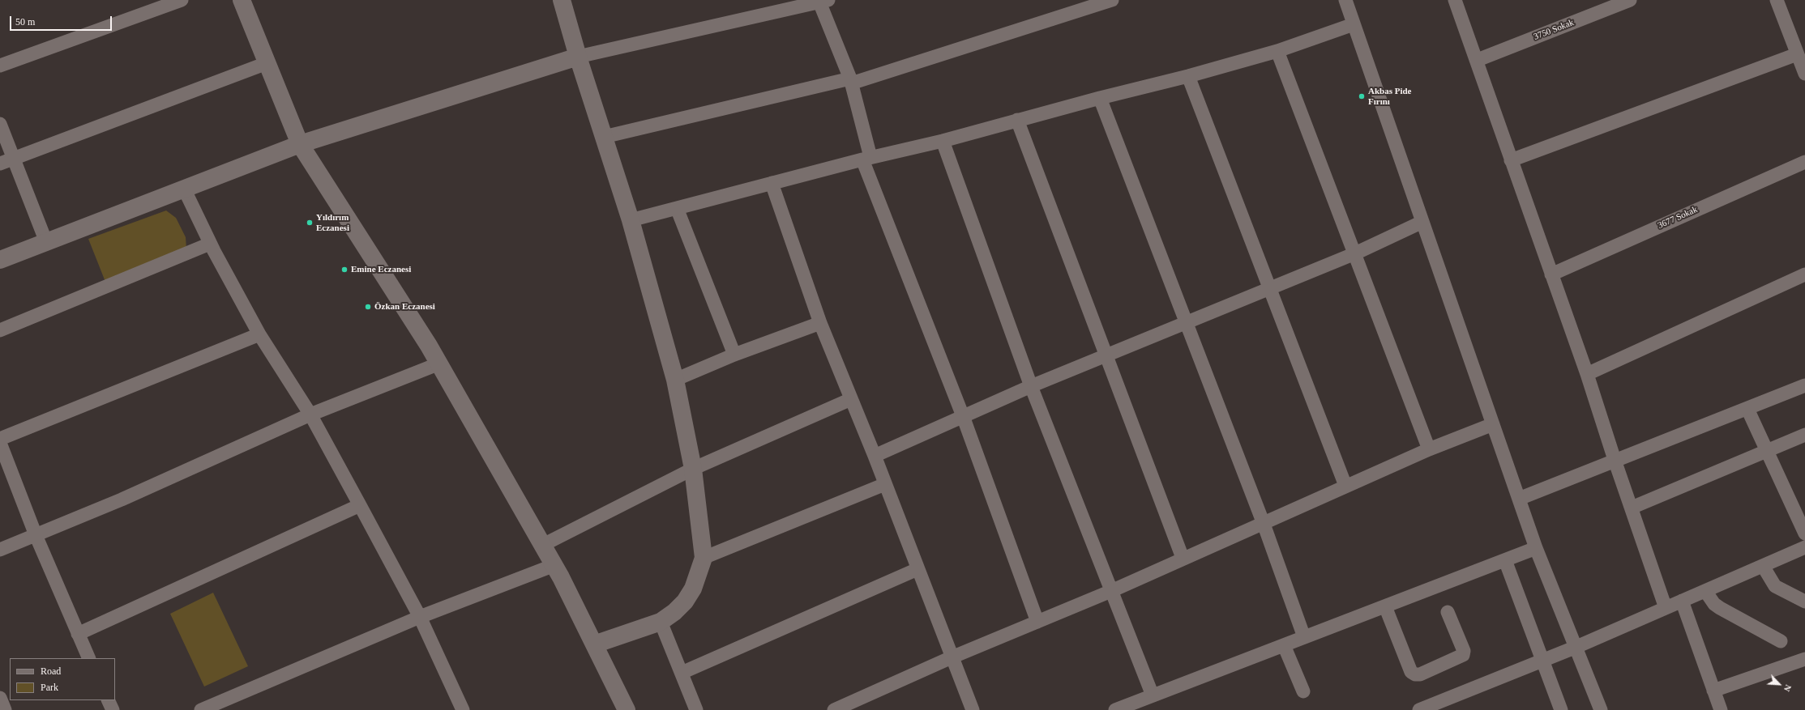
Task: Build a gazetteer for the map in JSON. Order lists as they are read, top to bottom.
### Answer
{
  "streets": {
    "street": ["3750 Sokak", "3677 Sokak"]
  },
  "places": [
    "Akbas Pide Fırını",
    "Yıldırım Eczanesi",
    "Emine Eczanesi",
    "Özkan Eczanesi"
  ],
  "legend": ["Road", "Park"],
  "scale_bar": "50 m",
  "north": "bottom right"
}
